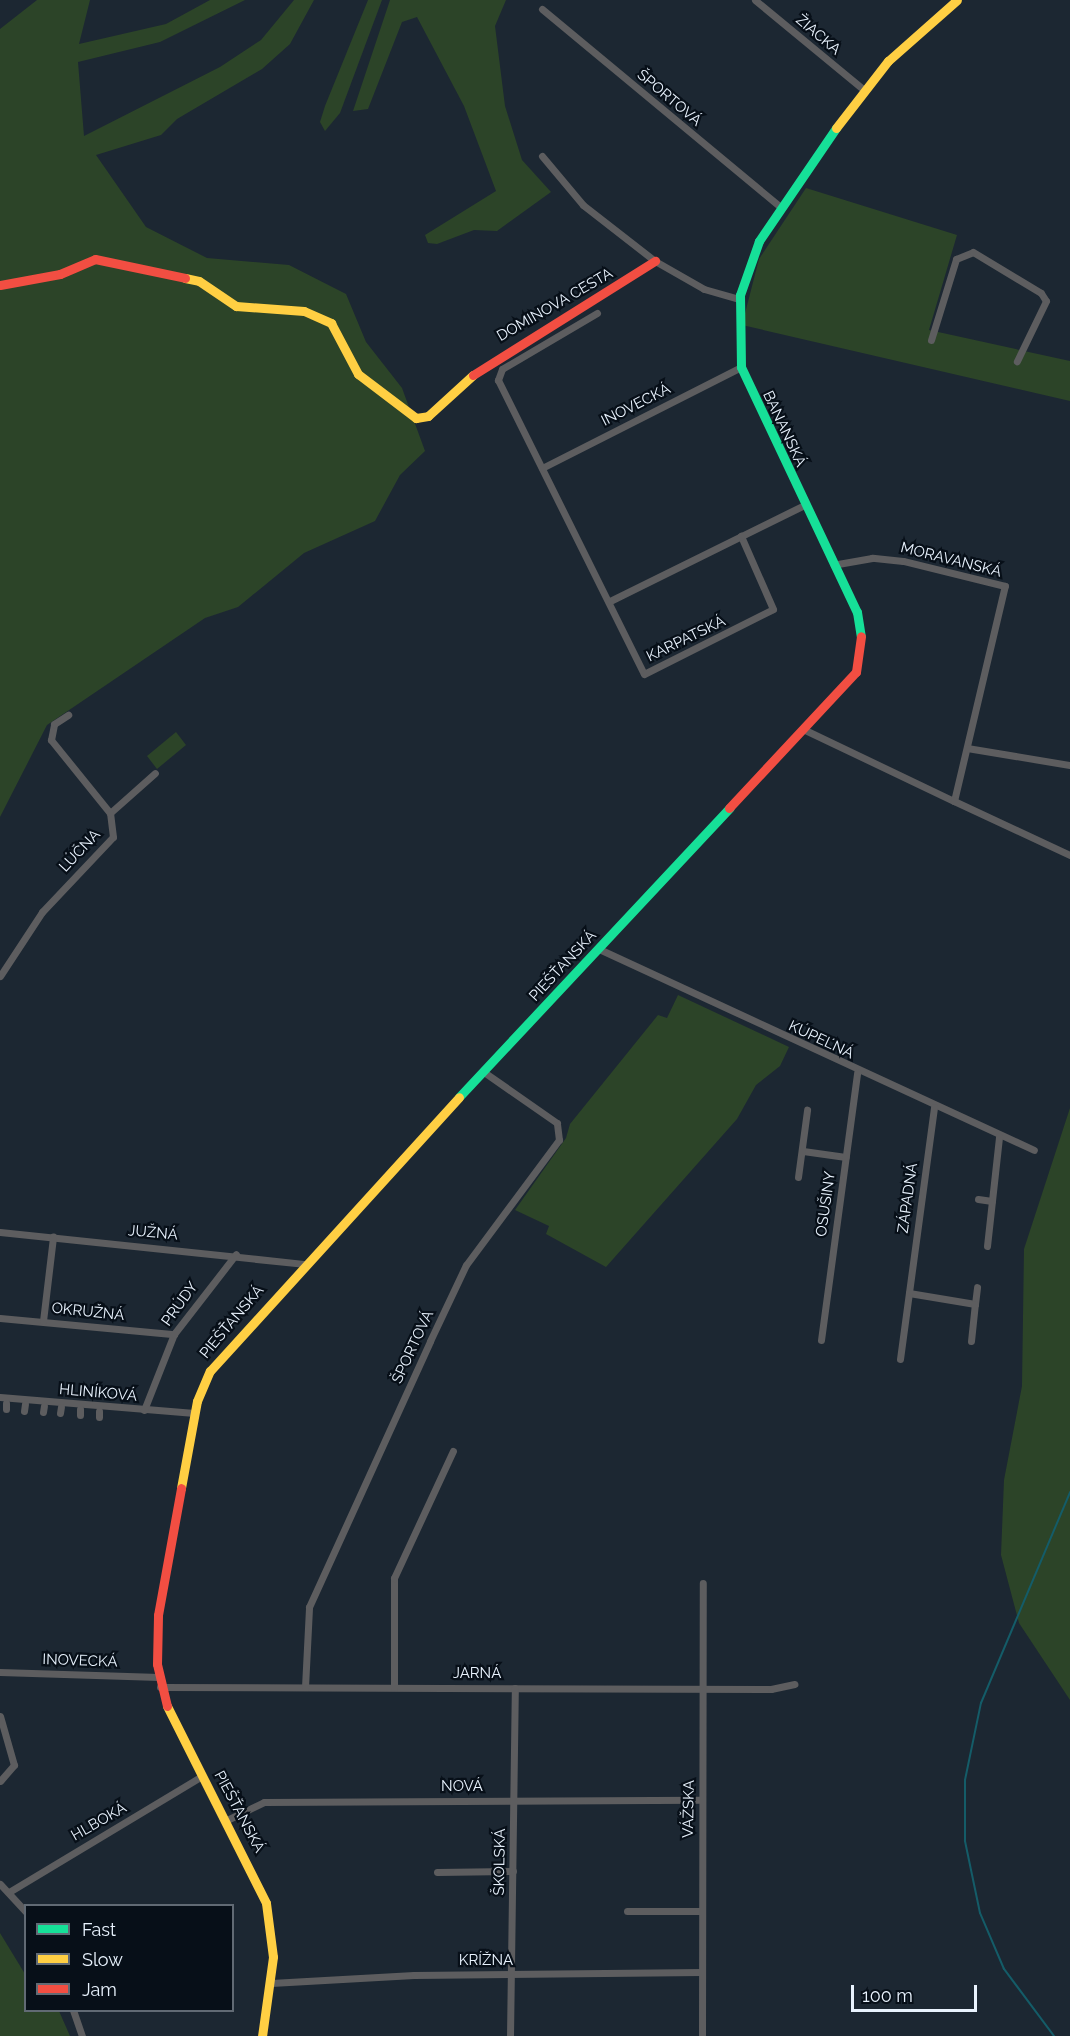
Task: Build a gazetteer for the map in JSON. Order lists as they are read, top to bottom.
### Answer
{
  "streets": {
    "main road": ["DOMINOVA CESTA", "BANANSKÁ", "PIEŠŤANSKÁ"],
    "street": [
      "ŽIACKA",
      "ŠPORTOVÁ",
      "INOVECKÁ",
      "MORAVANSKÁ",
      "KARPATSKÁ",
      "LÚČNA",
      "KÚPEĽNÁ",
      "ZÁPADNÁ",
      "OSUŠINY",
      "JUŽNÁ",
      "PRÚDY",
      "OKRUŽNÁ",
      "HLINÍKOVÁ",
      "JARNÁ",
      "NOVÁ",
      "VÁŽSKA",
      "HLBOKÁ",
      "ŠKOLSKÁ",
      "KRÍŽNA"
    ]
  },
  "crossings": [
    ["ŽIACKA", "BANANSKÁ"],
    ["ŠPORTOVÁ", "BANANSKÁ"],
    ["ŠPORTOVÁ", "PIEŠŤANSKÁ"],
    ["ŠPORTOVÁ", "JARNÁ"],
    ["INOVECKÁ", "BANANSKÁ"],
    ["INOVECKÁ", "PIEŠŤANSKÁ"],
    ["INOVECKÁ", "JARNÁ"],
    ["BANANSKÁ", "MORAVANSKÁ"],
    ["BANANSKÁ", "PIEŠŤANSKÁ"],
    ["PIEŠŤANSKÁ", "KÚPEĽNÁ"],
    ["PIEŠŤANSKÁ", "JUŽNÁ"],
    ["PIEŠŤANSKÁ", "HLINÍKOVÁ"],
    ["PIEŠŤANSKÁ", "JARNÁ"],
    ["PIEŠŤANSKÁ", "NOVÁ"],
    ["PIEŠŤANSKÁ", "HLBOKÁ"],
    ["PIEŠŤANSKÁ", "KRÍŽNA"],
    ["KÚPEĽNÁ", "ZÁPADNÁ"],
    ["KÚPEĽNÁ", "OSUŠINY"],
    ["JUŽNÁ", "PRÚDY"],
    ["PRÚDY", "OKRUŽNÁ"],
    ["PRÚDY", "HLINÍKOVÁ"],
    ["JARNÁ", "VÁŽSKA"],
    ["JARNÁ", "ŠKOLSKÁ"],
    ["NOVÁ", "VÁŽSKA"],
    ["NOVÁ", "ŠKOLSKÁ"],
    ["VÁŽSKA", "KRÍŽNA"],
    ["ŠKOLSKÁ", "KRÍŽNA"]
  ],
  "legend": ["Fast", "Slow", "Jam"],
  "scale_bar": "100 m"
}
